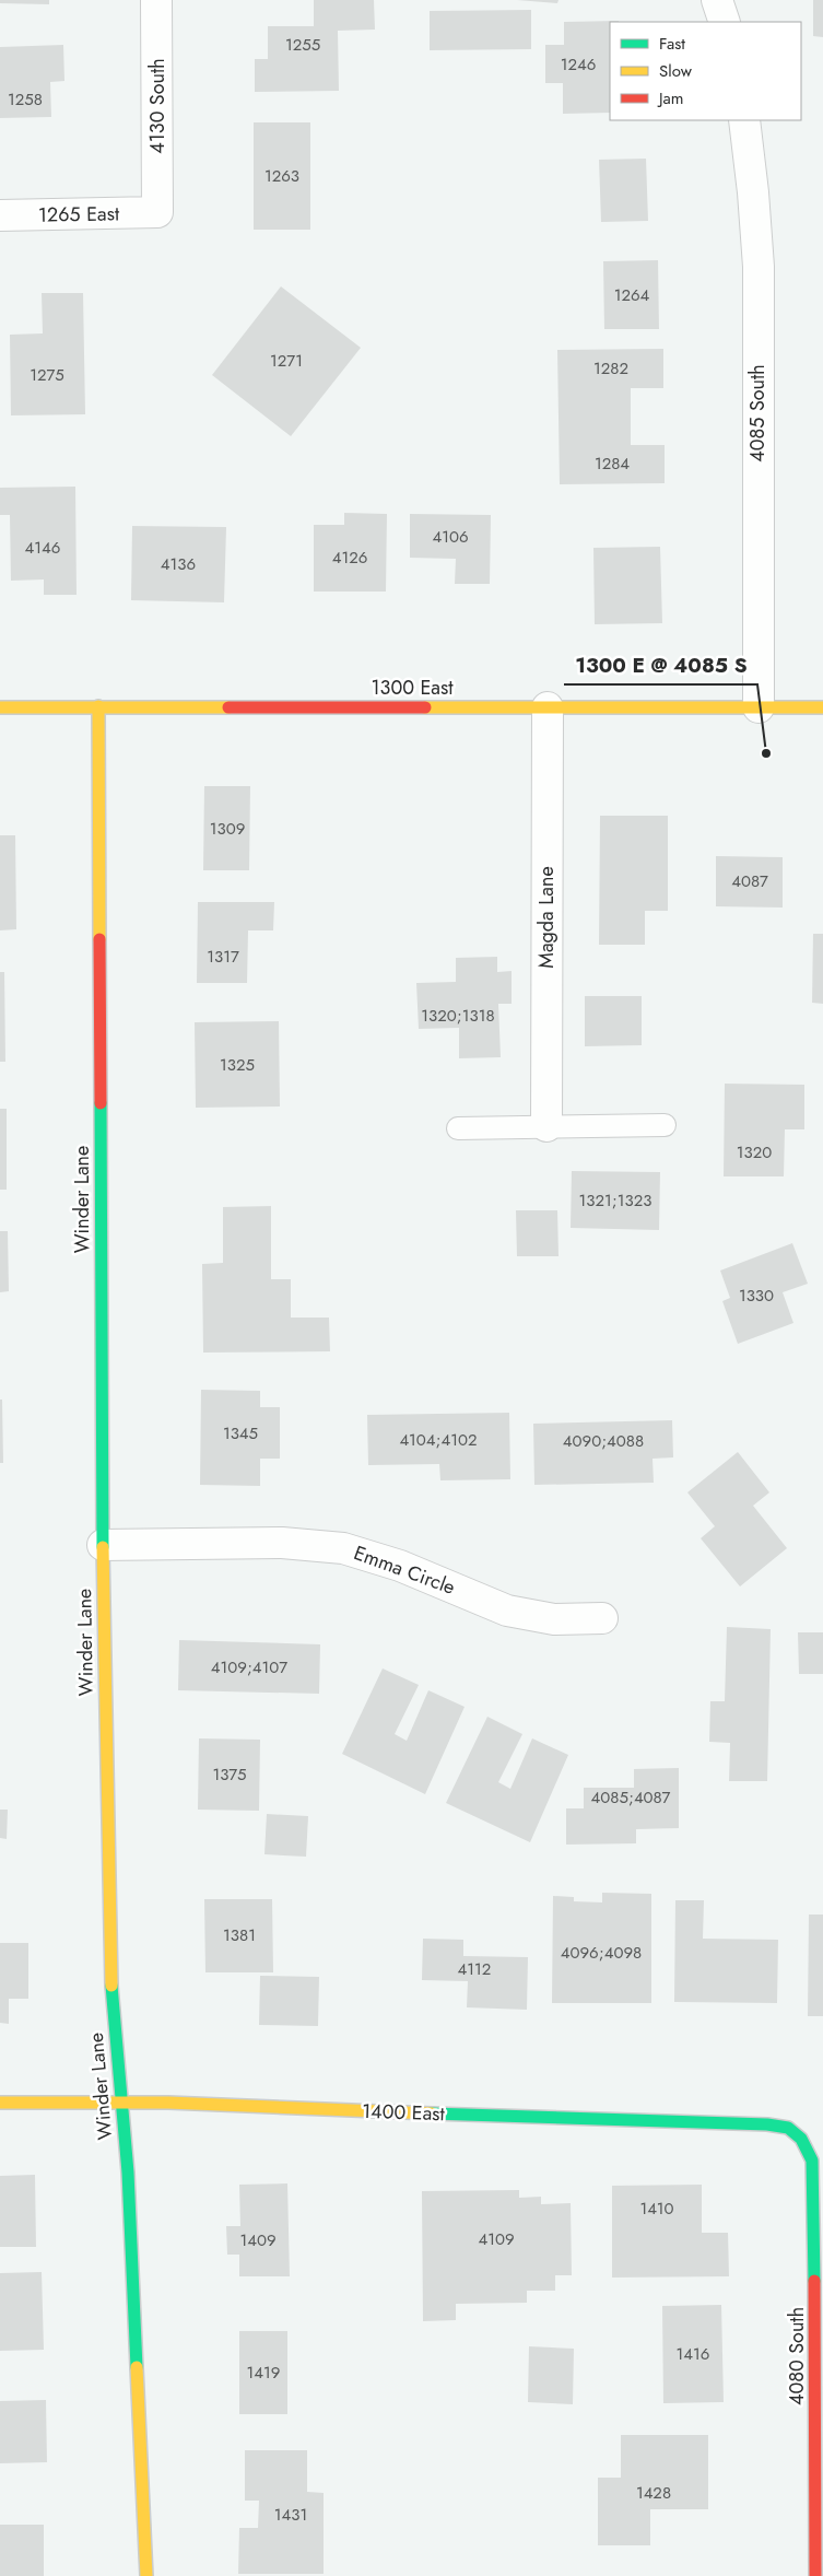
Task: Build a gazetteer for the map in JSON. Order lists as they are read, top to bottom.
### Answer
{
  "streets": {
    "street": [
      "4130 South",
      "1265 East",
      "4085 South",
      "1300 East",
      "Magda Lane",
      "Winder Lane",
      "Emma Circle",
      "1400 East",
      "4080 South"
    ]
  },
  "crossings": [
    ["4130 South", "1265 East"],
    ["4085 South", "1300 East"],
    ["1300 East", "Magda Lane"],
    ["1300 East", "Winder Lane"],
    ["Winder Lane", "Emma Circle"],
    ["Winder Lane", "1400 East"],
    ["1400 East", "4080 South"]
  ],
  "places": ["1300 E @ 4085 S"],
  "house_numbers": [
    "1255",
    "1246",
    "1258",
    "1263",
    "1264",
    "1271",
    "1282",
    "1275",
    "1284",
    "4106",
    "4146",
    "4126",
    "4136",
    "1309",
    "4087",
    "1317",
    "1320;1318",
    "1325",
    "1320",
    "1321;1323",
    "1330",
    "1345",
    "4104;4102",
    "4090;4088",
    "4109;4107",
    "1375",
    "4085;4087",
    "1381",
    "4096;4098",
    "4112",
    "1410",
    "4109",
    "1409",
    "1416",
    "1419",
    "1428",
    "1431"
  ],
  "legend": ["Fast", "Slow", "Jam"]
}
